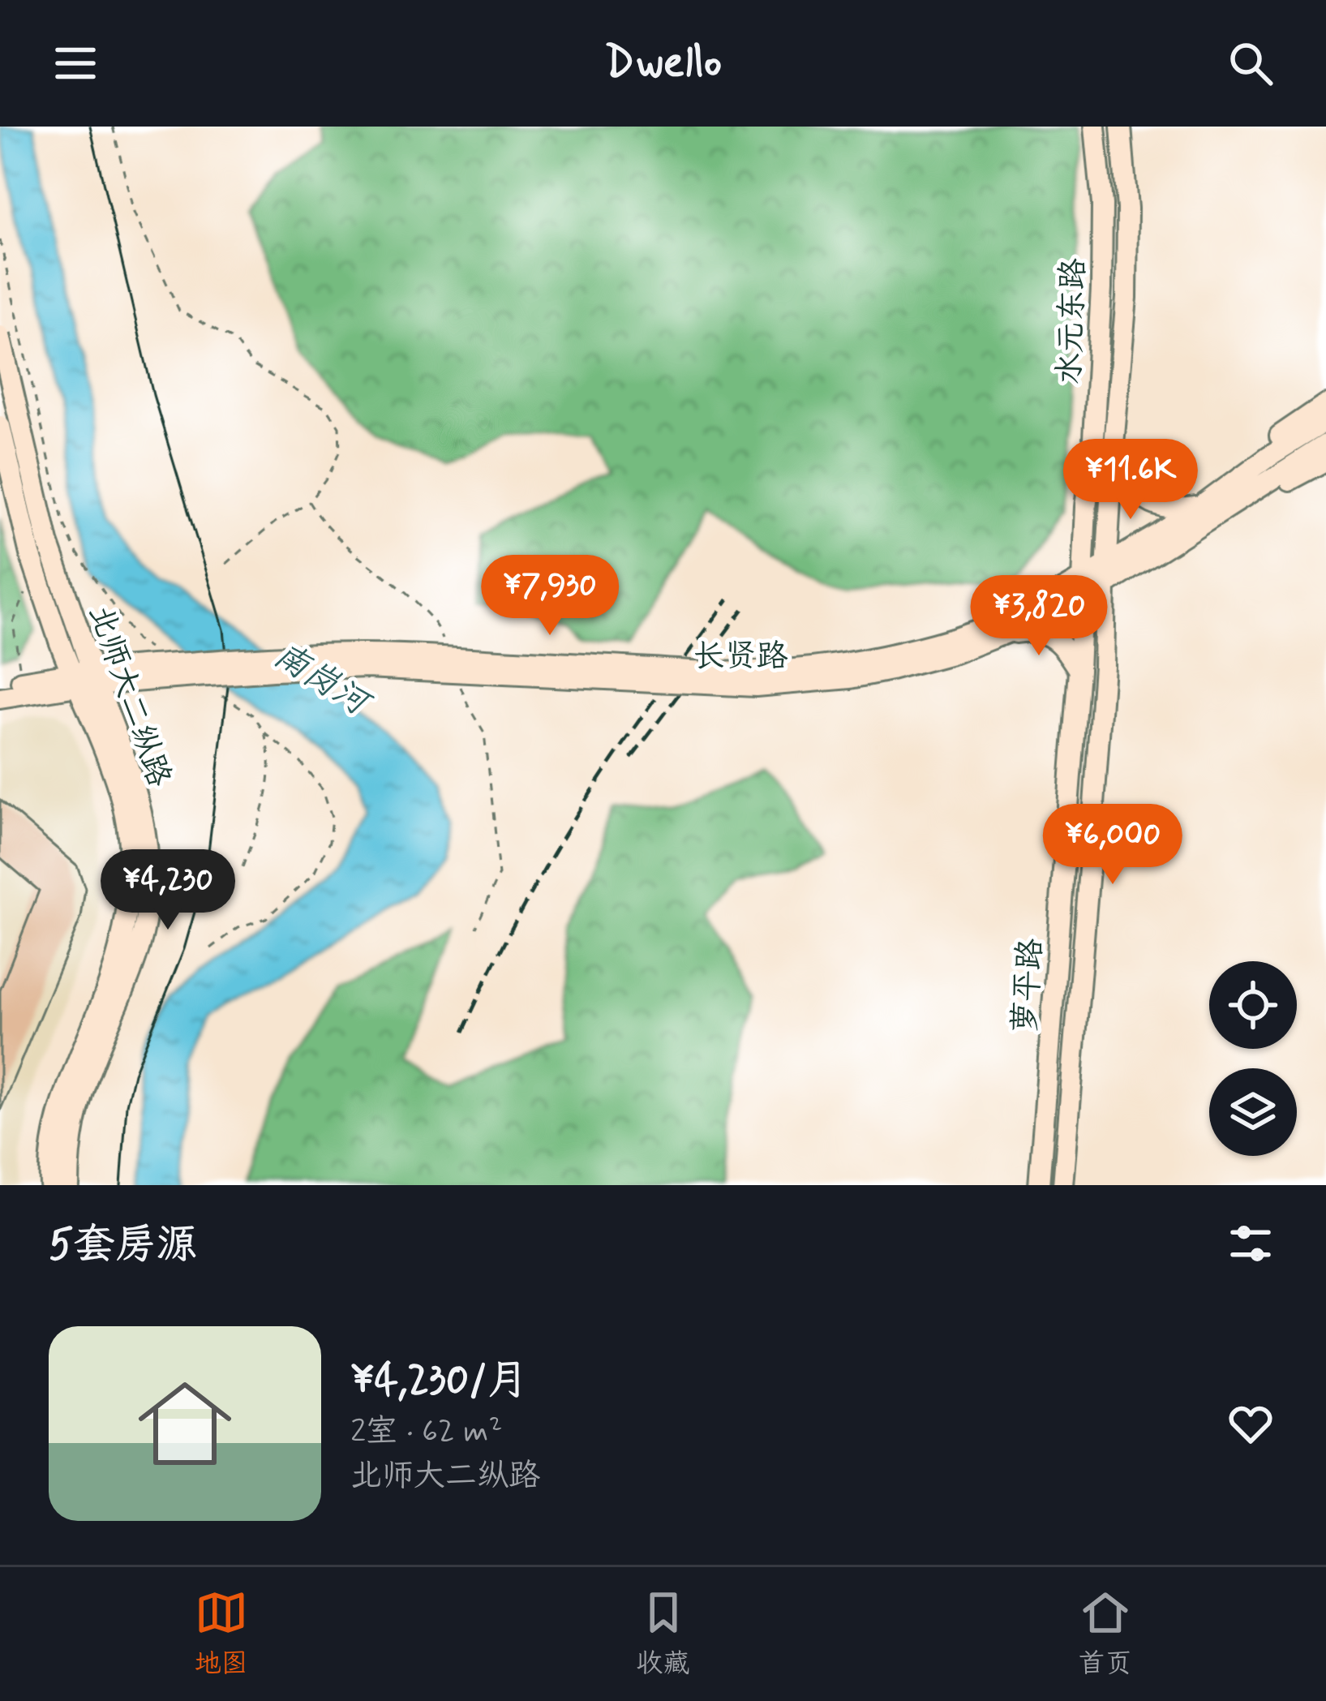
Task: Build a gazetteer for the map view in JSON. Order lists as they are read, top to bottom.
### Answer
{
  "streets": {
    "main road": [
      "水元东路",
      "长贤路",
      "北师大二纵路",
      "萝平路"
    ]
  },
  "crossings": [
    ["水元东路", "萝平路"],
    ["长贤路", "北师大二纵路"]
  ],
  "water": ["南岗河"],
  "page": {
    "header": "Dwello",
    "price": [
      "¥11.6K",
      "¥7,930",
      "¥3,820",
      "¥6,000",
      "¥4,230"
    ],
    "heading": "5套房源",
    "list": [
      {
        "name": "¥4,230/月",
        "note": "2室 · 62 m² · 北师大二纵路"
      }
    ],
    "tabs": ["地图", "收藏", "首页"]
  }
}
